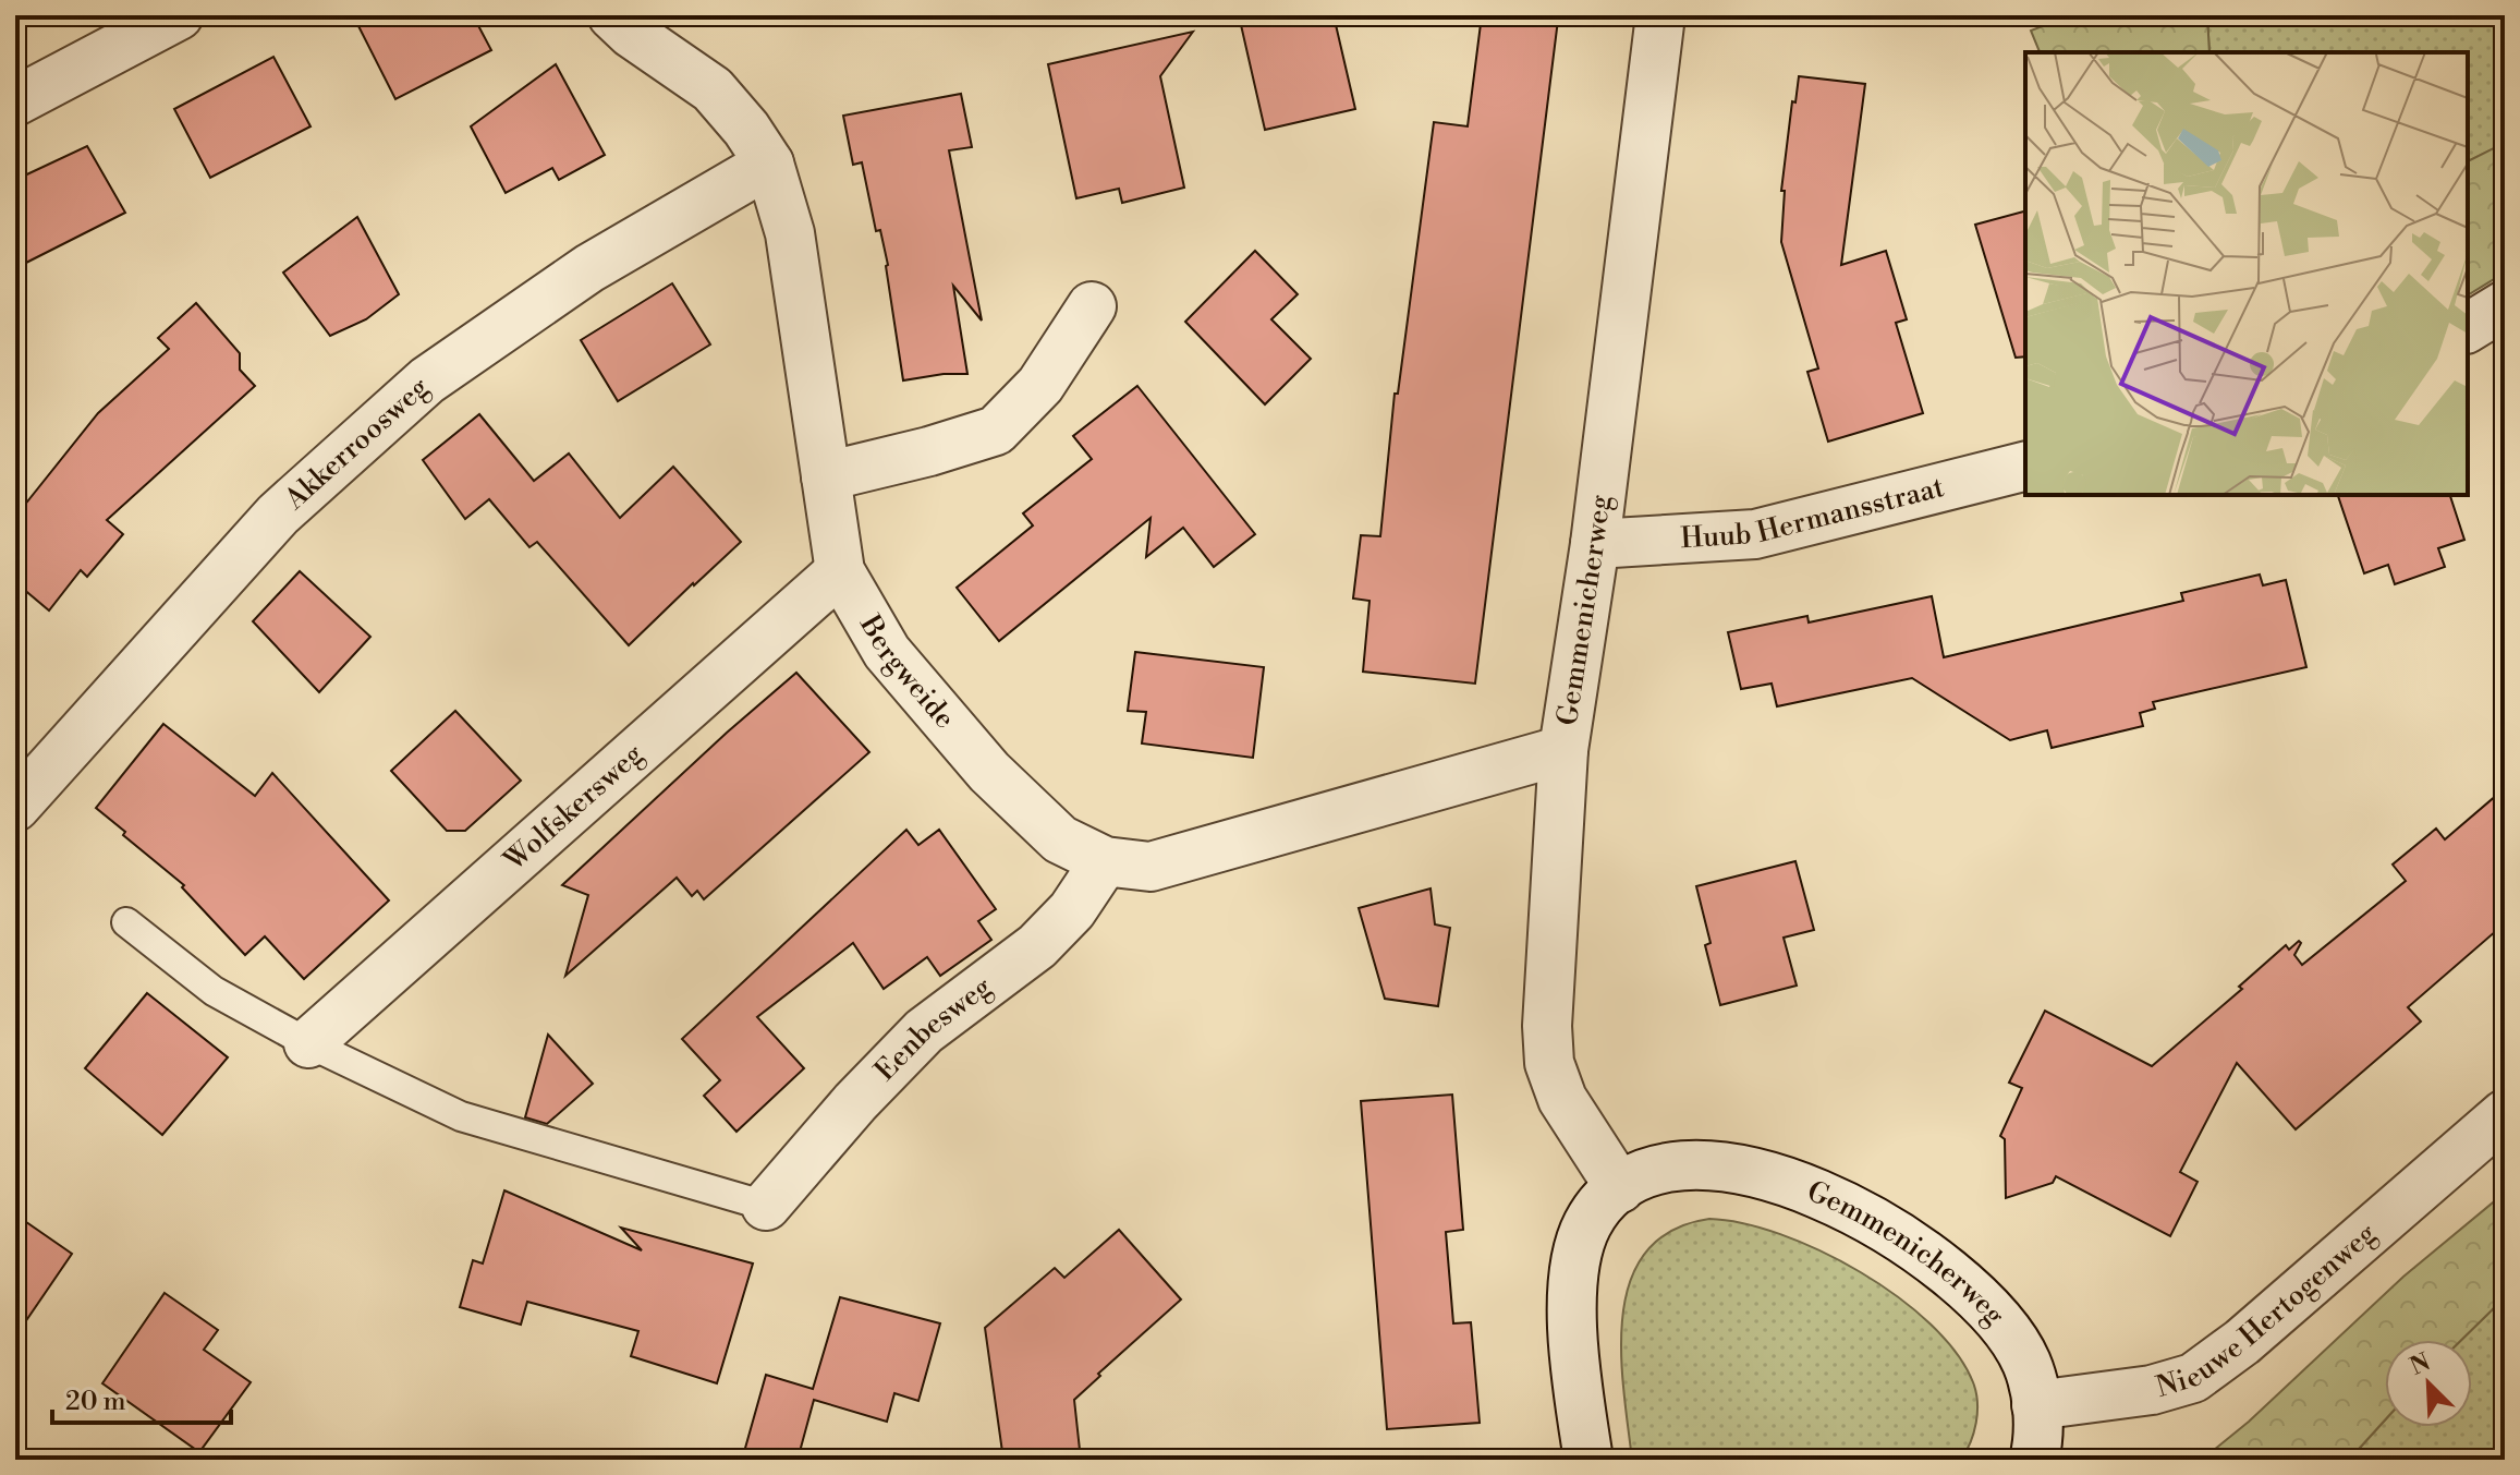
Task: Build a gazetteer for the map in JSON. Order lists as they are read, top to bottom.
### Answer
{
  "streets": {
    "street": [
      "Akkerroosweg",
      "Huub Hermansstraat",
      "Gemmenicherweg",
      "Bergweide",
      "Wolfskersweg",
      "Eenbesweg",
      "Nieuwe Hertogenweg"
    ]
  },
  "crossings": [
    ["Akkerroosweg", "Bergweide"],
    ["Huub Hermansstraat", "Gemmenicherweg"],
    ["Gemmenicherweg", "Bergweide"],
    ["Gemmenicherweg", "Nieuwe Hertogenweg"],
    ["Bergweide", "Wolfskersweg"],
    ["Bergweide", "Eenbesweg"]
  ],
  "scale_bar": "20 m",
  "north": "top left"
}
